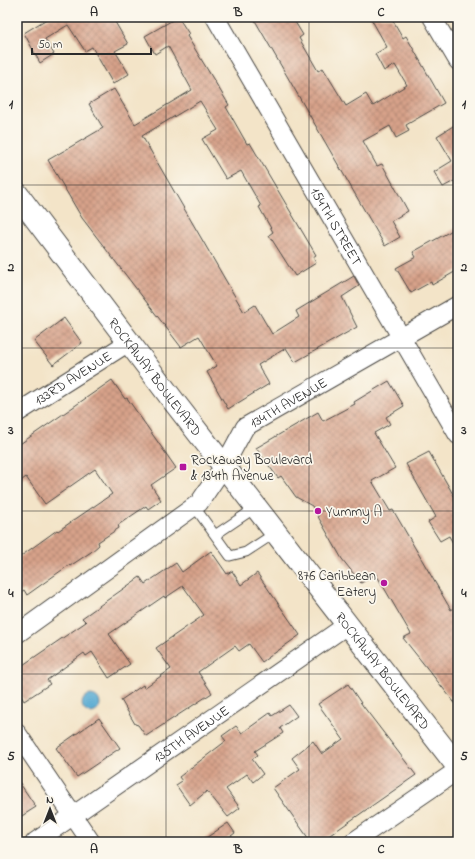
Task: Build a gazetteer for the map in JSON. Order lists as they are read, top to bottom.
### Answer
{
  "streets": {
    "main road": ["ROCKAWAY BOULEVARD"],
    "street": [
      "154TH STREET",
      "133RD AVENUE",
      "134TH AVENUE",
      "135TH AVENUE"
    ]
  },
  "crossings": [
    ["154TH STREET", "134TH AVENUE"],
    ["ROCKAWAY BOULEVARD", "133RD AVENUE"],
    ["ROCKAWAY BOULEVARD", "134TH AVENUE"],
    ["ROCKAWAY BOULEVARD", "135TH AVENUE"]
  ],
  "places": {
    "transit": ["Rockaway Boulevard & 134th Avenue"],
    "other": ["Yummy A", "876 Caribbean Eatery"]
  },
  "scale_bar": "50 m",
  "north": "top",
  "grid": {
    "columns": ["A", "B", "C"],
    "rows": [
      "1",
      "2",
      "3",
      "4",
      "5"
    ]
  }
}
